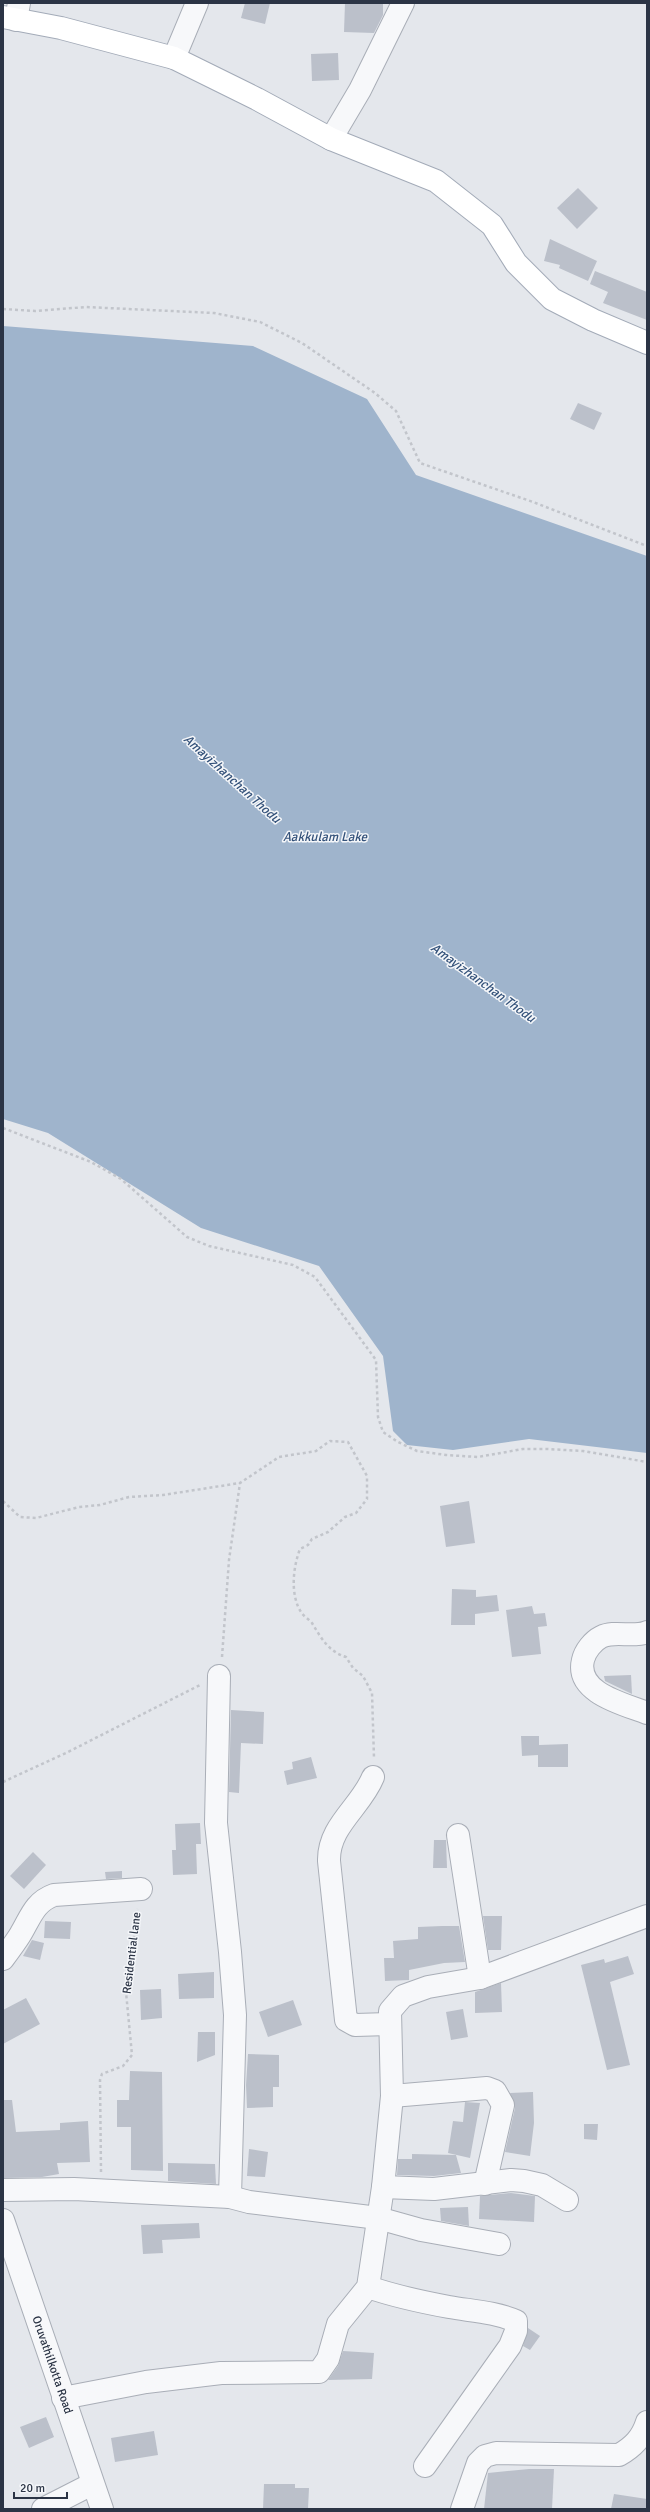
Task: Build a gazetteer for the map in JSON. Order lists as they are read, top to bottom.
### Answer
{
  "streets": {
    "street": ["Oruvathilkotta Road"],
    "path": ["Residential lane"]
  },
  "water": ["Amayizhanchan Thodu", "Aakkulam Lake"],
  "scale_bar": "20 m"
}
